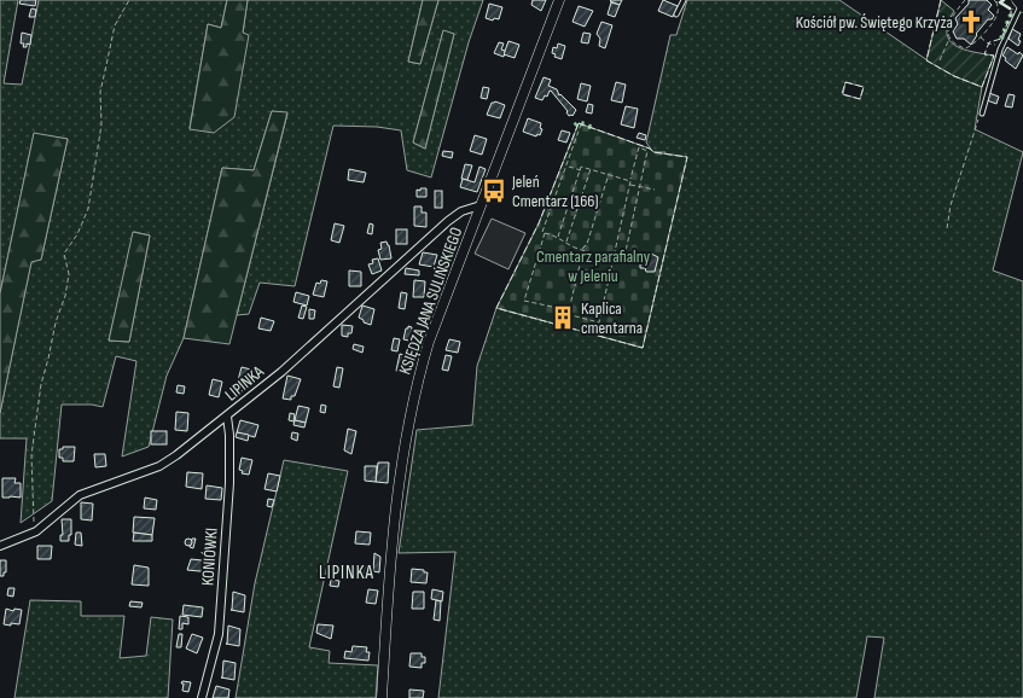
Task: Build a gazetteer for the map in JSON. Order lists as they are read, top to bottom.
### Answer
{
  "streets": {
    "street": ["KSIĘDZA JANA SULIŃSKIEGO", "LIPINKA", "KONIÓWKI"]
  },
  "crossings": [
    ["KSIĘDZA JANA SULIŃSKIEGO", "LIPINKA"],
    ["LIPINKA", "KONIÓWKI"]
  ],
  "districts": ["LIPINKA"],
  "parks": ["Cmentarz parafialny w Jeleniu"],
  "places": {
    "church": ["Kościół pw. Świętego Krzyża"],
    "bus stop": ["Jeleń Cmentarz (166)"],
    "building": ["Kaplica cmentarna"]
  }
}
